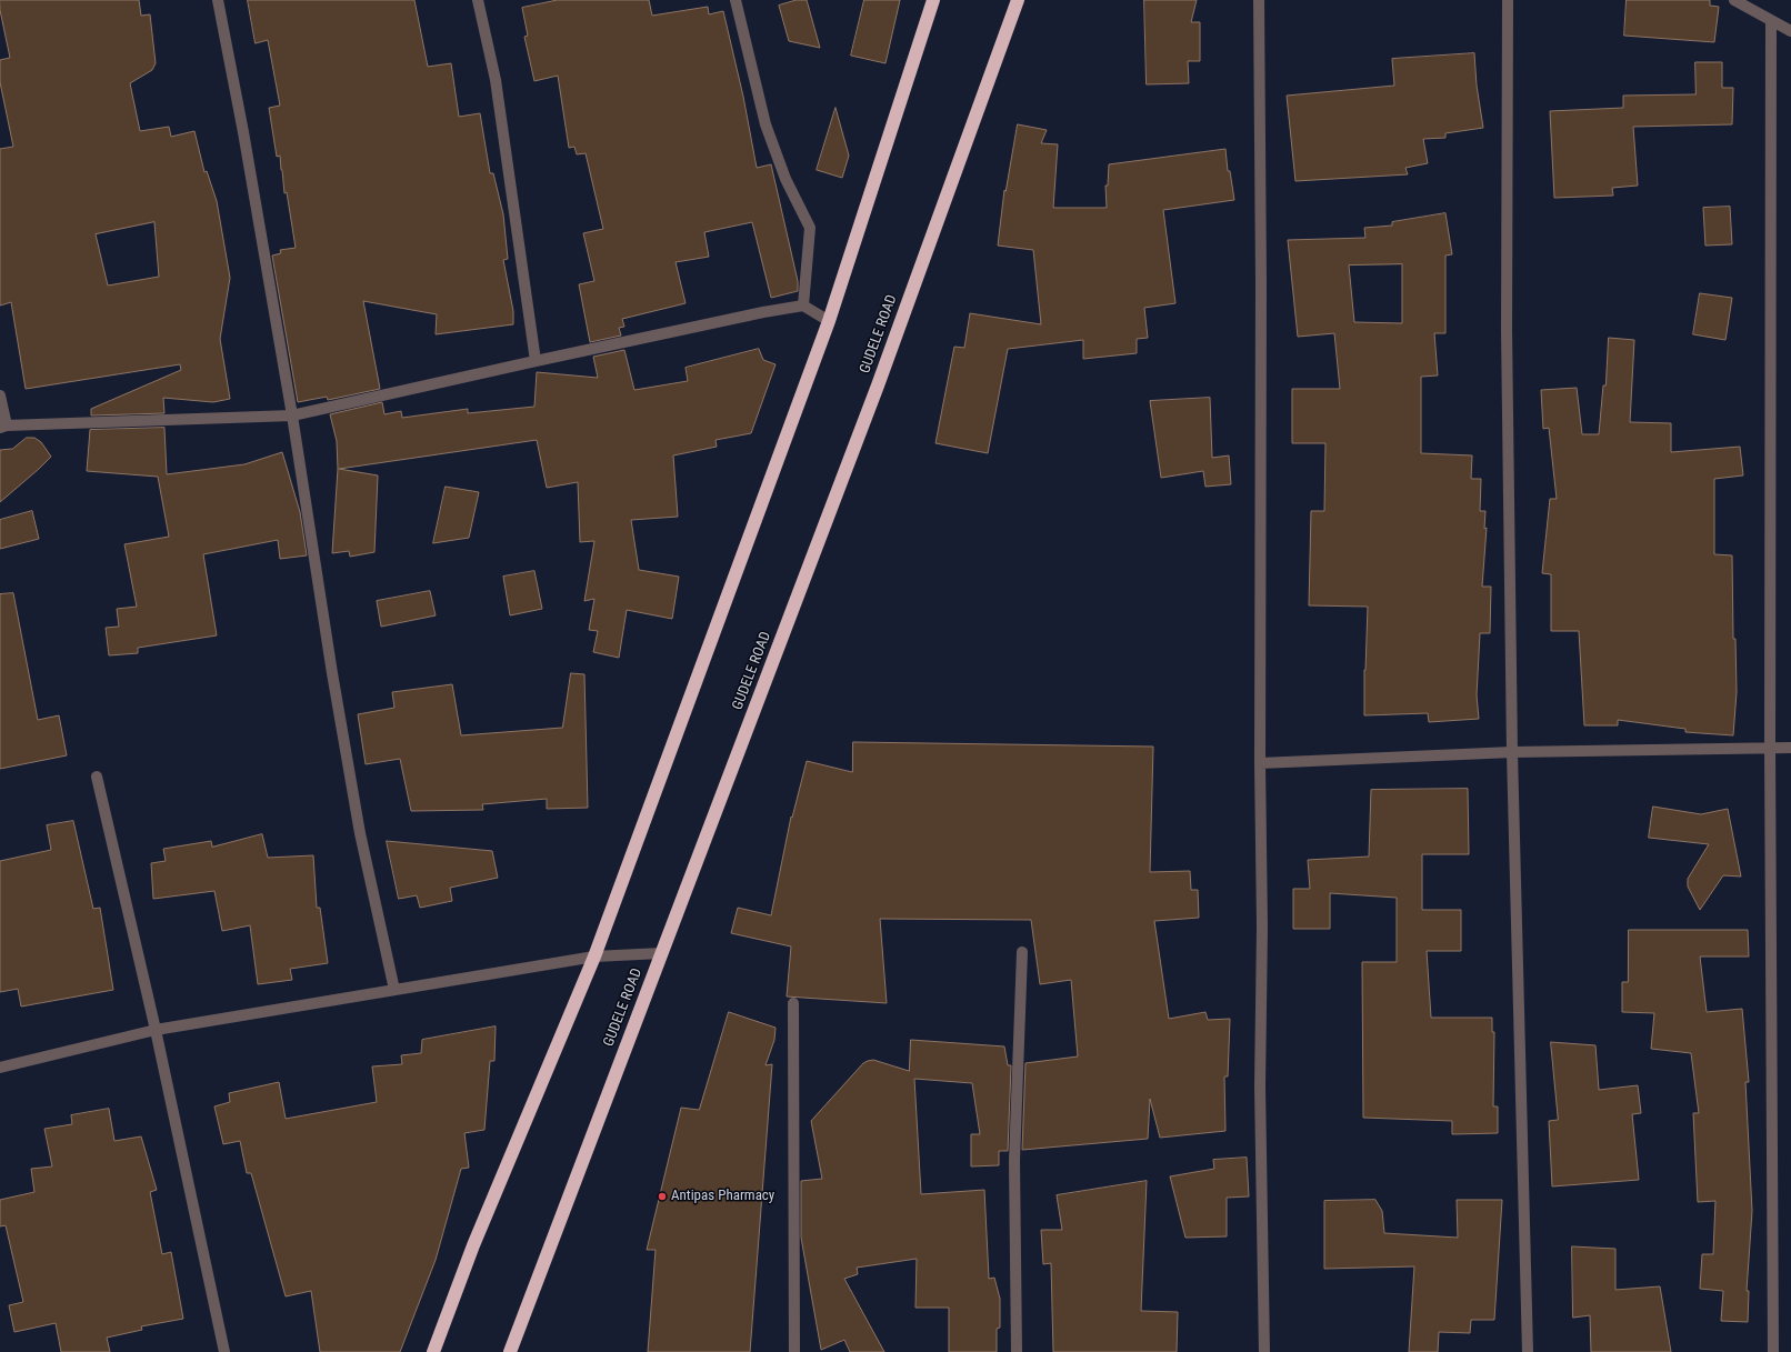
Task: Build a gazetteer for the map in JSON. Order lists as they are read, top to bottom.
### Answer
{
  "streets": {
    "highway": ["GUDELE ROAD"]
  },
  "places": ["Antipas Pharmacy"]
}
